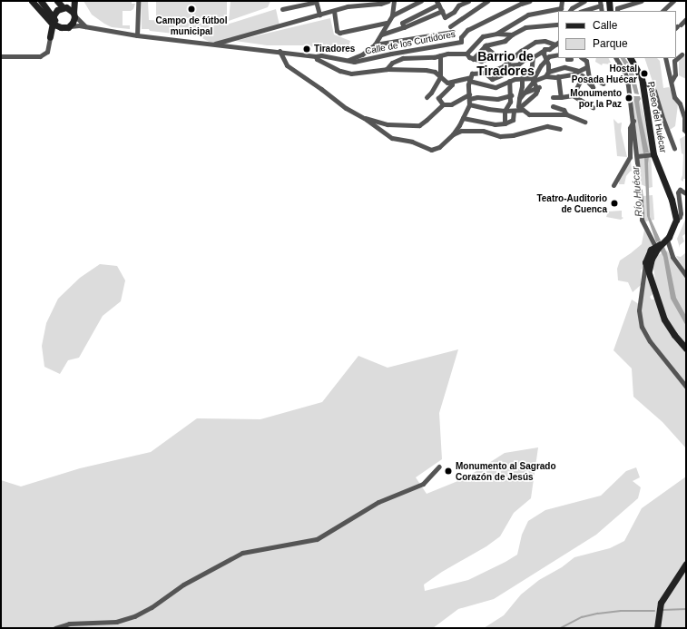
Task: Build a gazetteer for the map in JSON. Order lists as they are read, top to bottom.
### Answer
{
  "streets": {
    "street": ["Calle de los Curtidores", "Paseo del Huécar"]
  },
  "districts": ["Barrio de Tiradores"],
  "water": ["Río Huécar"],
  "places": [
    "Campo de fútbol municipal",
    "Tiradores",
    "Hostal Posada Huécar",
    "Monumento por la Paz",
    "Teatro-Auditorio de Cuenca",
    "Monumento al Sagrado Corazón de Jesús"
  ],
  "legend": ["Calle", "Parque"]
}
